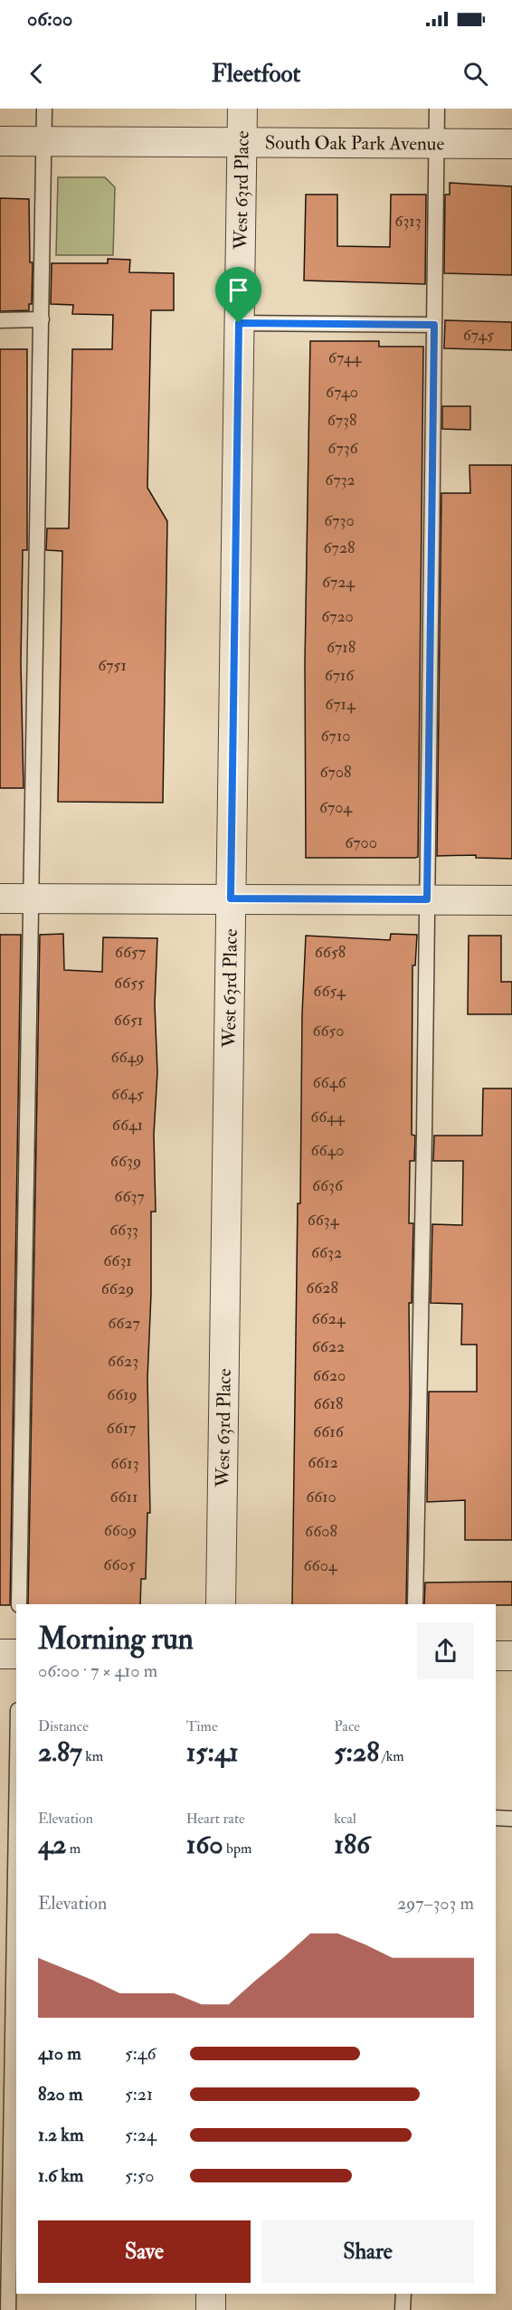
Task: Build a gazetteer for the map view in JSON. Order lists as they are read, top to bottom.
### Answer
{
  "streets": {
    "street": ["South Oak Park Avenue", "West 63rd Place"]
  },
  "crossings": [
    ["South Oak Park Avenue", "West 63rd Place"]
  ],
  "house_numbers": [
    "6313",
    "6745",
    "6744",
    "6740",
    "6738",
    "6736",
    "6732",
    "6730",
    "6728",
    "6724",
    "6720",
    "6718",
    "6751",
    "6716",
    "6714",
    "6710",
    "6708",
    "6704",
    "6700",
    "6657",
    "6658",
    "6655",
    "6654",
    "6651",
    "6650",
    "6649",
    "6646",
    "6645",
    "6644",
    "6641",
    "6640",
    "6639",
    "6636",
    "6637",
    "6634",
    "6633",
    "6632",
    "6631",
    "6628",
    "6629",
    "6624",
    "6627",
    "6622",
    "6623",
    "6620",
    "6619",
    "6618",
    "6617",
    "6616",
    "6612",
    "6613",
    "6611",
    "6610",
    "6609",
    "6608",
    "6605",
    "6604"
  ],
  "page": {
    "status": "06:00",
    "header": "Fleetfoot",
    "heading": ["Morning run", "06:00 · 7 × 410 m"],
    "stats": [
      ["Distance", "2.87 km"],
      ["Time", "15:41"],
      ["Pace", "5:28 /km"],
      ["Elevation", "42 m"],
      ["Heart rate", "160 bpm"],
      ["kcal", "186"]
    ],
    "chart": ["Elevation", "297–303 m"],
    "list": [
      {
        "name": "410 m",
        "note": "5:46"
      },
      {
        "name": "820 m",
        "note": "5:21"
      },
      {
        "name": "1.2 km",
        "note": "5:24"
      },
      {
        "name": "1.6 km",
        "note": "5:50"
      }
    ],
    "buttons": ["Save", "Share"]
  }
}
